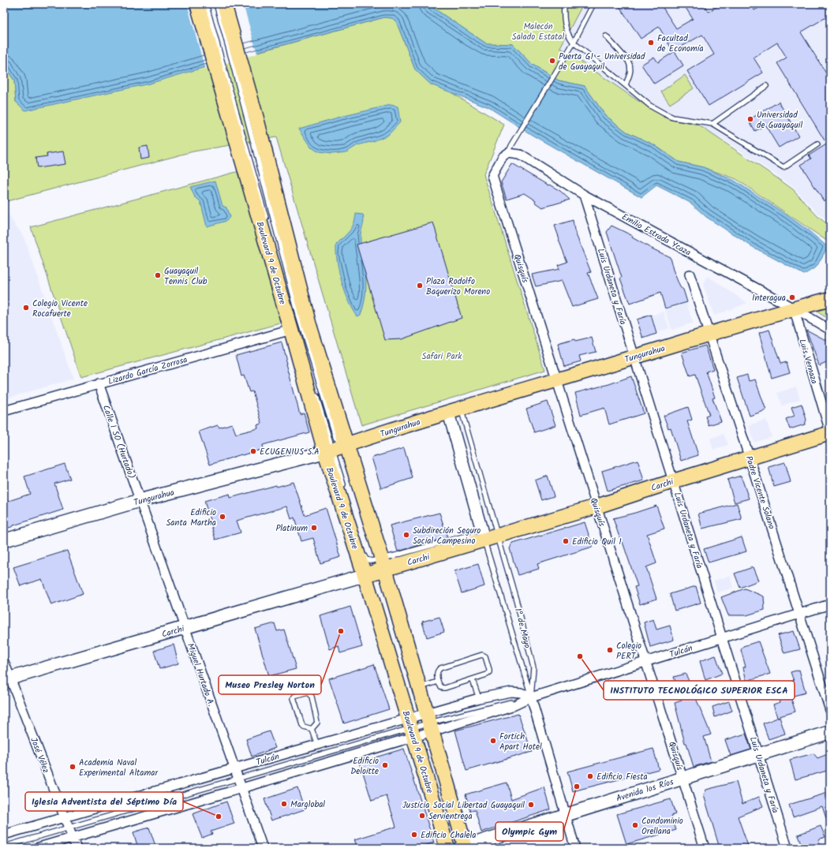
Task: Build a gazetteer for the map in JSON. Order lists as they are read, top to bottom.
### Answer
{
  "streets": {
    "main road": [
      "Boulevard 9 de Octubre",
      "Tungurahua",
      "Carchi",
      "Avenida los Ríos"
    ],
    "street": [
      "Emilio Estrada Ycaza",
      "Quisquís",
      "Luis Urdaneta y Faría",
      "Luis Vernaza",
      "Lizardo García Zorrosa",
      "Calle 1 SO (Hurtado)",
      "Padre Vicente Solano",
      "1º de Mayo",
      "Tulcán",
      "Miguel Hurtado A.",
      "José Vélez"
    ]
  },
  "crossings": [
    ["Emilio Estrada Ycaza", "Quisquís"],
    ["Emilio Estrada Ycaza", "Luis Urdaneta y Faría"],
    ["Emilio Estrada Ycaza", "Tungurahua"],
    ["Emilio Estrada Ycaza", "Luis Vernaza"],
    ["Boulevard 9 de Octubre", "Tungurahua"],
    ["Boulevard 9 de Octubre", "Lizardo García Zorrosa"],
    ["Boulevard 9 de Octubre", "Carchi"],
    ["Boulevard 9 de Octubre", "Tulcán"],
    ["Quisquís", "Tungurahua"],
    ["Quisquís", "Carchi"],
    ["Quisquís", "Tulcán"],
    ["Quisquís", "Avenida los Ríos"],
    ["Luis Urdaneta y Faría", "Tungurahua"],
    ["Luis Urdaneta y Faría", "Carchi"],
    ["Luis Urdaneta y Faría", "Tulcán"],
    ["Luis Urdaneta y Faría", "Avenida los Ríos"],
    ["Tungurahua", "Luis Vernaza"],
    ["Tungurahua", "Calle 1 SO (Hurtado)"],
    ["Tungurahua", "Padre Vicente Solano"],
    ["Tungurahua", "1º de Mayo"],
    ["Tungurahua", "Miguel Hurtado A."],
    ["Luis Vernaza", "Carchi"],
    ["Lizardo García Zorrosa", "Calle 1 SO (Hurtado)"],
    ["Calle 1 SO (Hurtado)", "Miguel Hurtado A."],
    ["Carchi", "Padre Vicente Solano"],
    ["Carchi", "1º de Mayo"],
    ["Carchi", "Miguel Hurtado A."],
    ["Carchi", "José Vélez"],
    ["Padre Vicente Solano", "Tulcán"],
    ["1º de Mayo", "Tulcán"],
    ["1º de Mayo", "Avenida los Ríos"],
    ["Tulcán", "Miguel Hurtado A."],
    ["Tulcán", "José Vélez"]
  ],
  "parks": ["Malecón Salado Estatal", "Safari Park"],
  "places": [
    "Facultad de Economía",
    "Puerta G1 - Universidad de Guayaquil",
    "Universidad de Guayaquil",
    "Guayaquil Tennis Club",
    "Plaza Rodolfo Baquerizo Moreno",
    "Interagua",
    "Colegio Vicente Rocafuerte",
    "ECUGENIUS S.A",
    "Edificio Santa Martha",
    "Platinum",
    "Subdireción Seguro Social Campesino",
    "Edificio Quil 1",
    "Museo Presley Norton",
    "Colegio PERT",
    "INSTITUTO TECNOLÓGICO SUPERIOR ESCA",
    "Fortich Apart Hotel",
    "Edificio Deloitte",
    "Academia Naval Experimental Altamar",
    "Edificio Fiesta",
    "Olympic Gym",
    "Marglobal",
    "Justicia Social Libertad Guayaquil",
    "Servientrega",
    "Iglesia Adventista del Séptimo Día",
    "Condominio Orellana",
    "Edificio Chalela"
  ]
}
